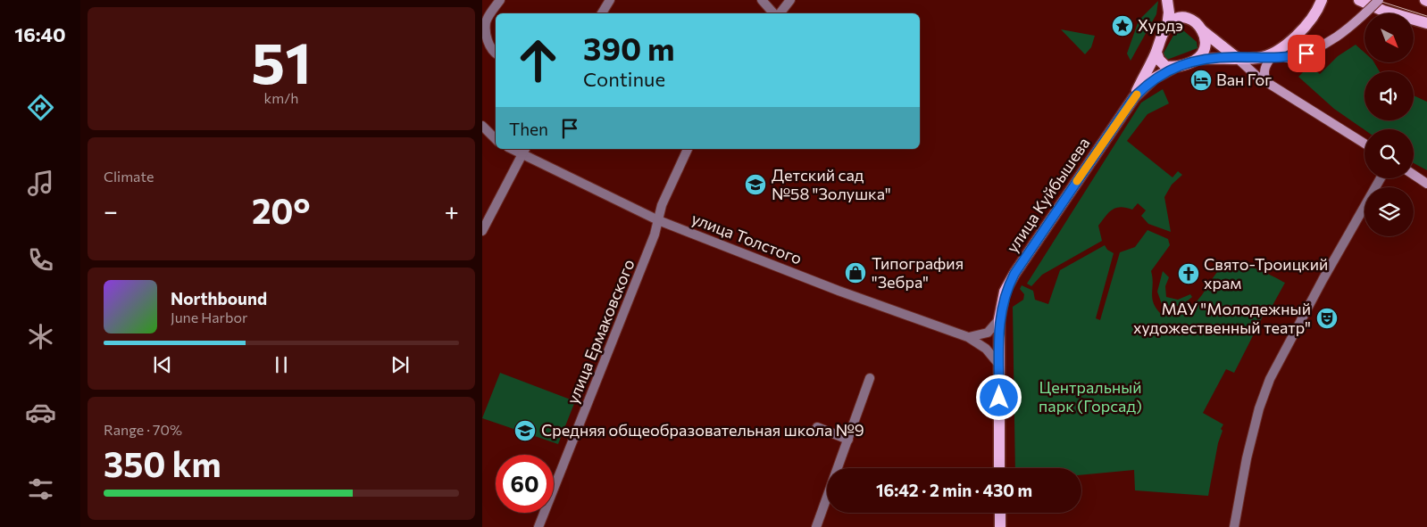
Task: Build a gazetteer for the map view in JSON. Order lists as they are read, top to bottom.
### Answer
{
  "streets": {
    "main road": ["улица Куйбышева"],
    "street": ["улица Толстого", "улица Ермаковского"]
  },
  "crossings": [
    ["улица Куйбышева", "улица Толстого"],
    ["улица Толстого", "улица Ермаковского"]
  ],
  "parks": ["Центральный парк (Горсад)"],
  "places": {
    "place": ["Хурдэ"],
    "hotel": ["Ван Гог"],
    "school or university": ["Детский сад №58 \"Золушка\"", "Средняя общеобразовательная школа №9"],
    "shop": ["Типография \"Зебра\""],
    "church": ["Свято-Троицкий храм"],
    "theatre": ["МАУ \"Молодежный художественный театр\""]
  },
  "north": "bottom right",
  "page": {
    "tabs": "16:40",
    "tile": [
      ["51", "km/h"],
      "Climate",
      ["Range · 70%", "350 km"]
    ],
    "turn": ["390 m", "Continue"],
    "then": "Then",
    "heat": ["−", "20°", "+"],
    "song": ["Northbound", "June Harbor"],
    "limit": "60",
    "trip": "16:42 · 2 min · 430 m"
  }
}
